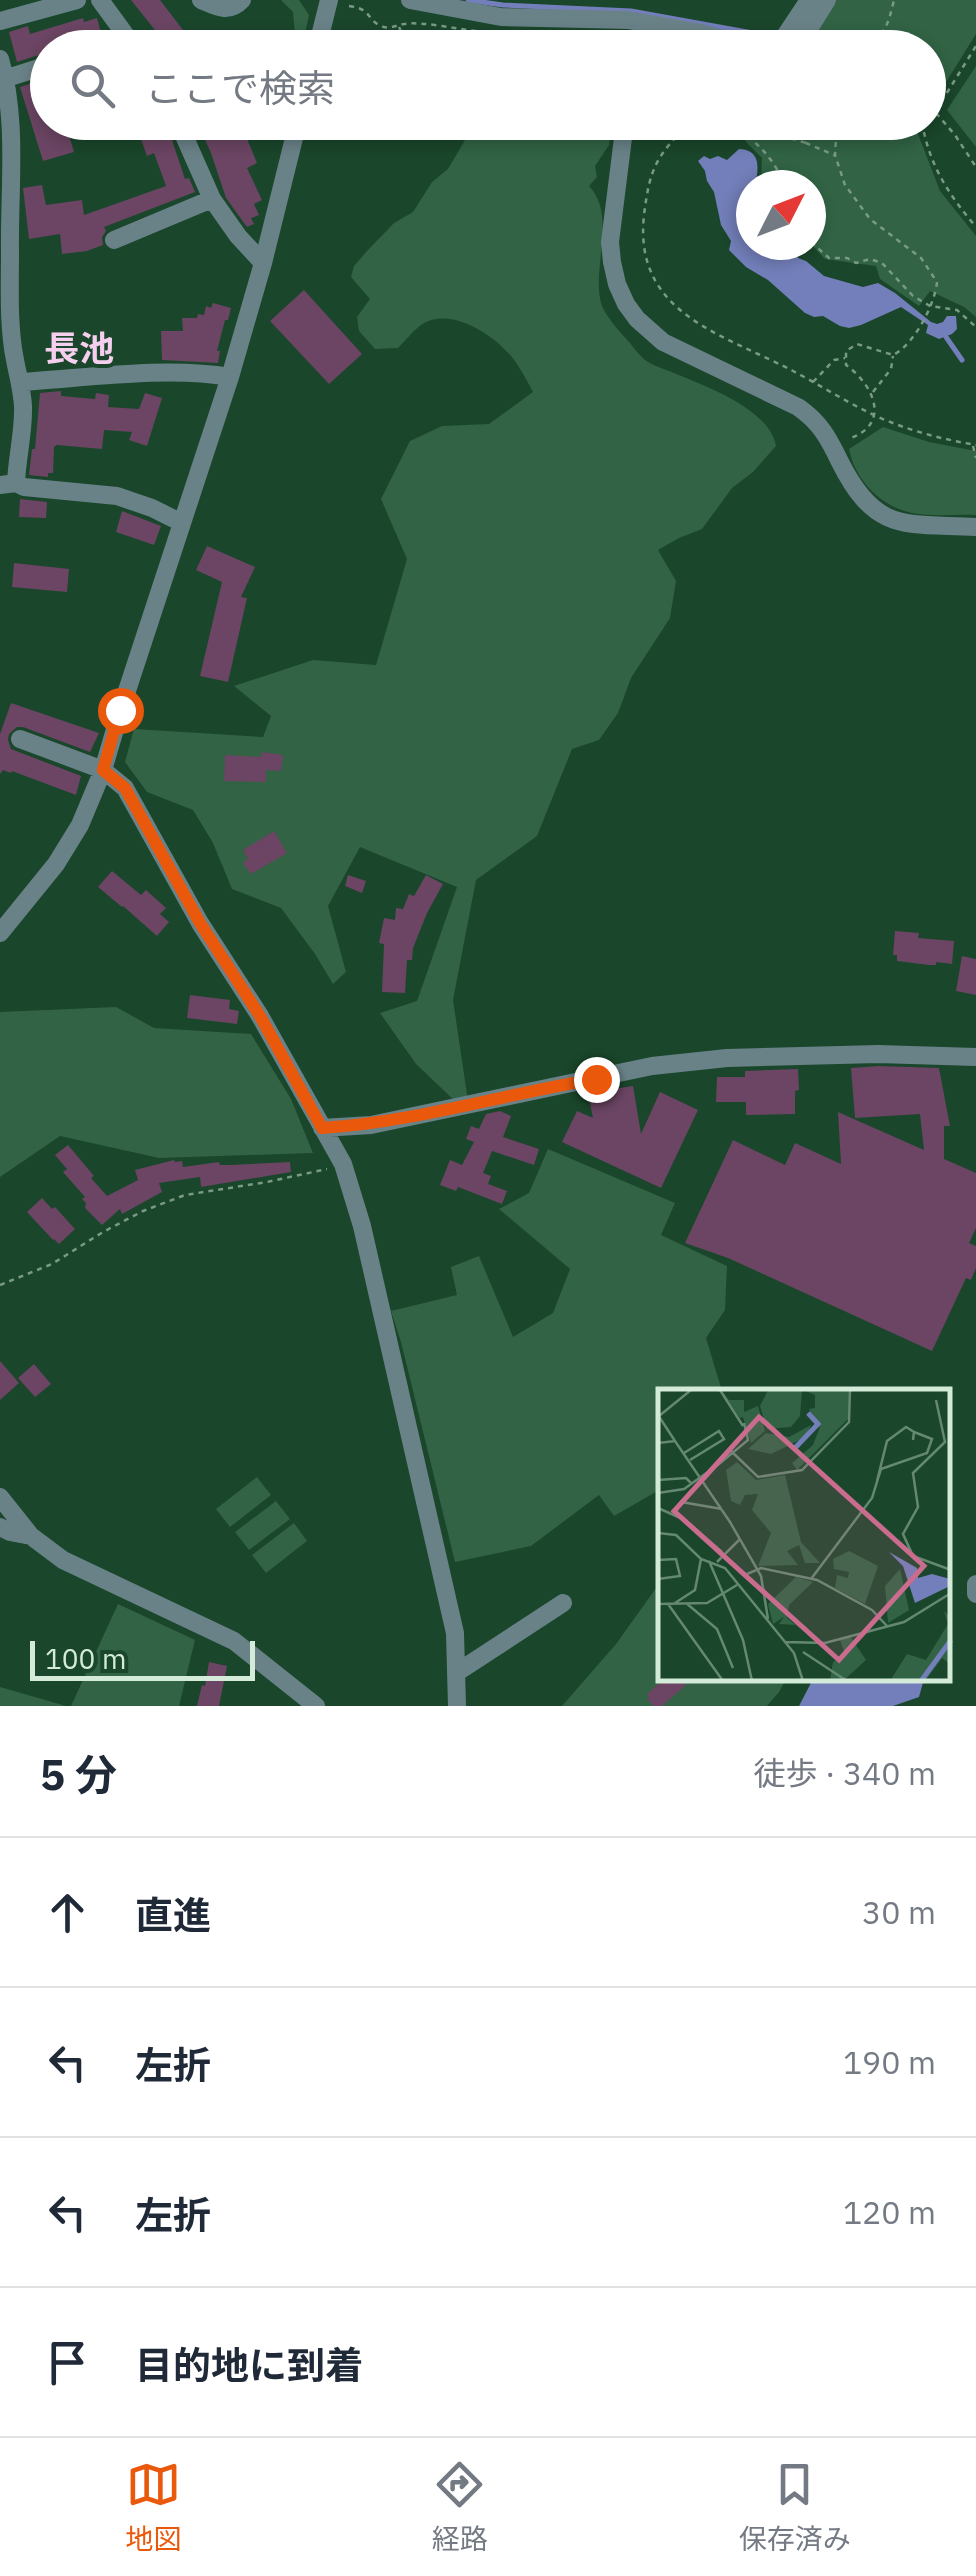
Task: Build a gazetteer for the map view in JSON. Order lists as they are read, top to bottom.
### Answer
{
  "districts": ["長池"],
  "scale_bar": "100 m",
  "north": "top right",
  "page": {
    "search": "ここで検索",
    "scale": "100 m",
    "heading": ["5 分", "徒歩 · 340 m"],
    "list": [
      ["直進", "30 m"],
      ["左折", "190 m"],
      ["左折", "120 m"],
      "目的地に到着"
    ],
    "nav": ["地図", "経路", "保存済み"]
  }
}
